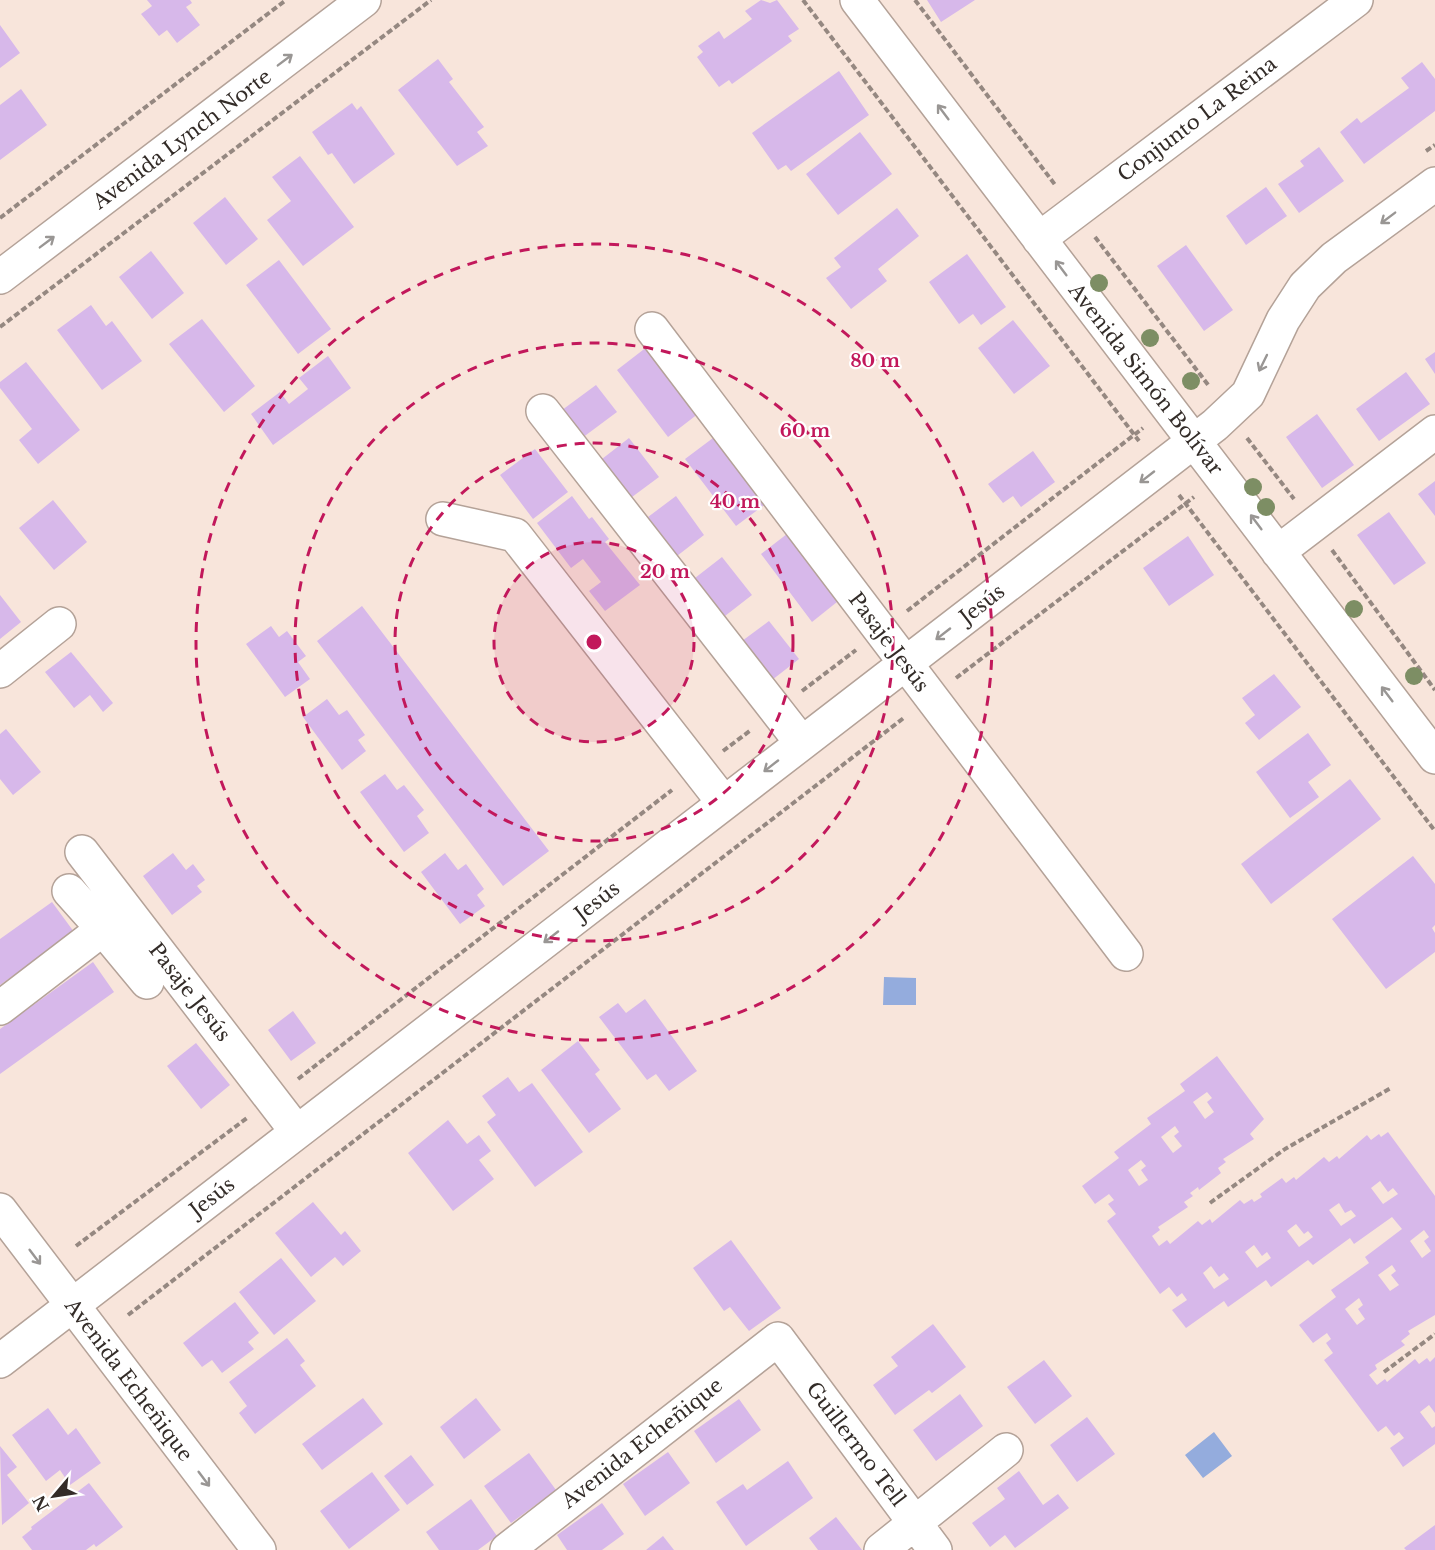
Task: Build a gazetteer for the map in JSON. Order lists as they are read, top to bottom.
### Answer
{
  "streets": {
    "street": [
      "Conjunto La Reina",
      "Avenida Lynch Norte",
      "Avenida Simón Bolívar",
      "Jesús",
      "Pasaje Jesús",
      "Avenida Echeñique",
      "Guillermo Tell"
    ]
  },
  "crossings": [
    ["Conjunto La Reina", "Avenida Simón Bolívar"],
    ["Avenida Simón Bolívar", "Jesús"],
    ["Jesús", "Pasaje Jesús"],
    ["Jesús", "Avenida Echeñique"],
    ["Avenida Echeñique", "Guillermo Tell"]
  ],
  "one_way": [
    "Avenida Lynch Norte",
    "Avenida Simón Bolívar",
    "Jesús",
    "Avenida Echeñique"
  ],
  "north": "bottom left",
  "rings": [
    "80 m",
    "60 m",
    "40 m",
    "20 m"
  ]
}
